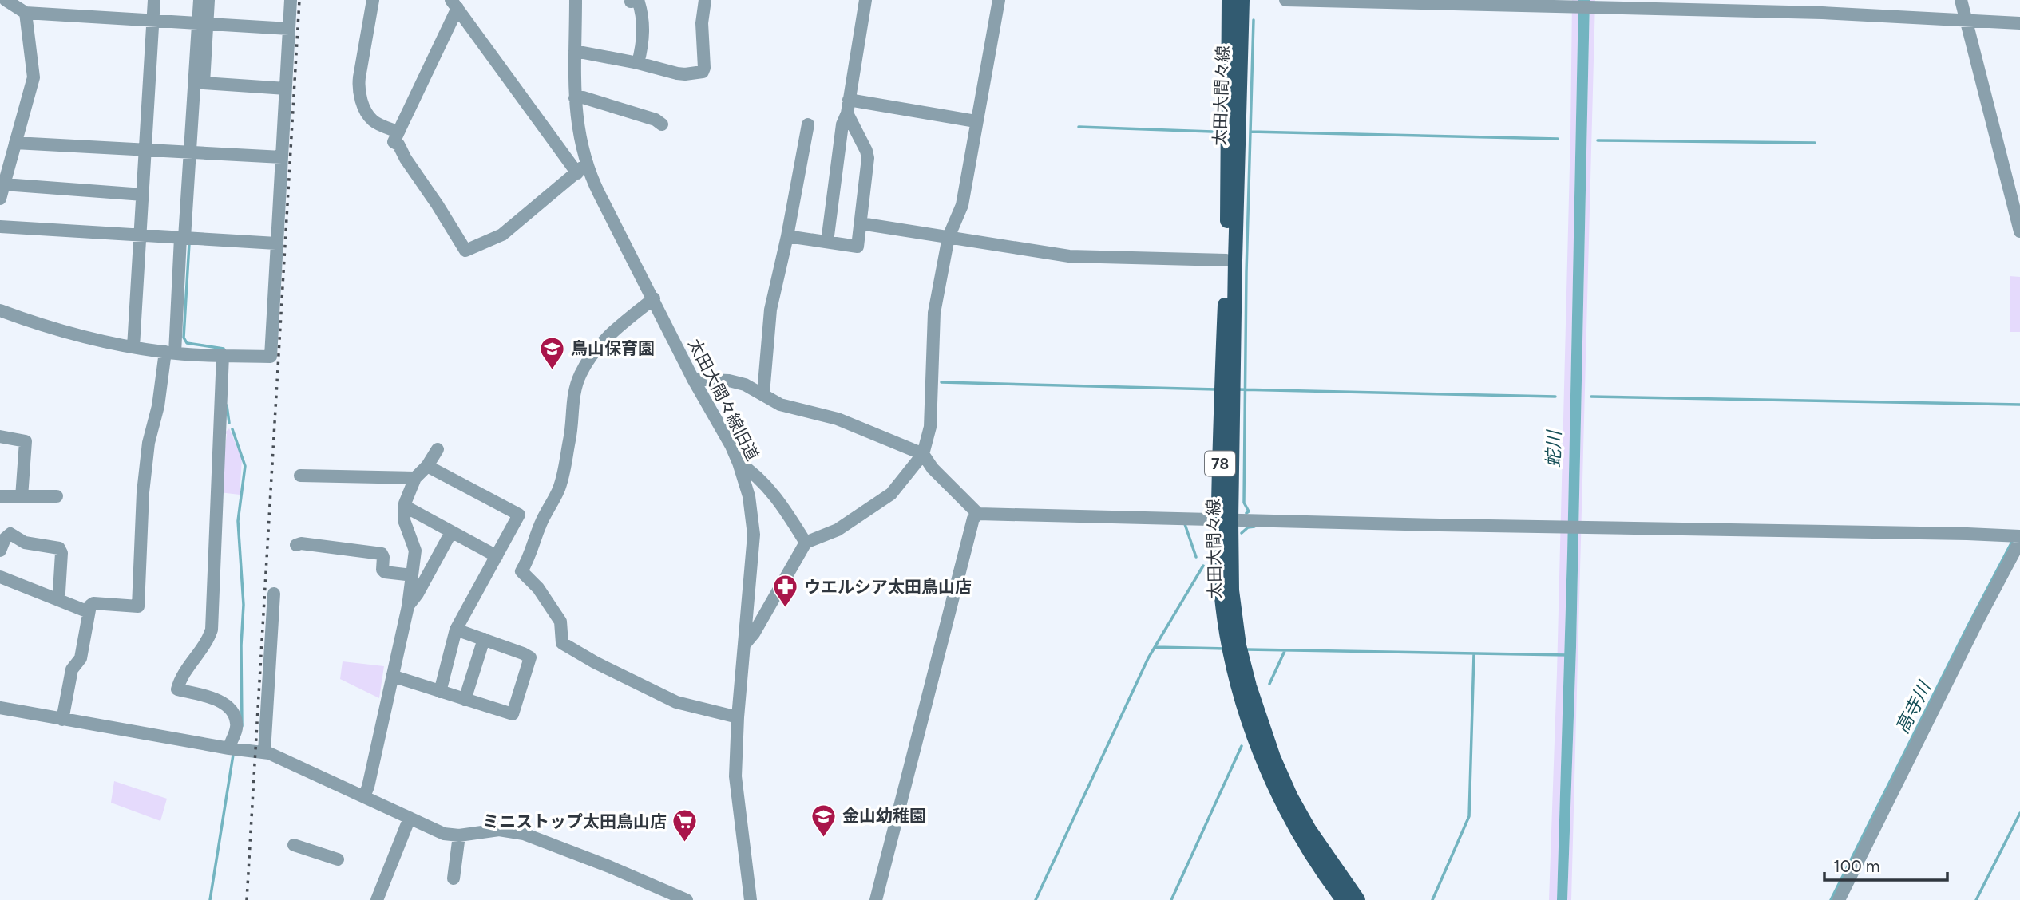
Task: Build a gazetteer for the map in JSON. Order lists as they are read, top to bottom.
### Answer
{
  "streets": {
    "main road": ["太田大間々線", "78"],
    "street": ["太田大間々線旧道"]
  },
  "water": ["蛇川", "高寺川"],
  "places": {
    "school or university": ["鳥山保育園", "金山幼稚園"],
    "pharmacy": ["ウエルシア太田鳥山店"],
    "supermarket": ["ミニストップ太田鳥山店"]
  },
  "scale_bar": "100 m"
}
